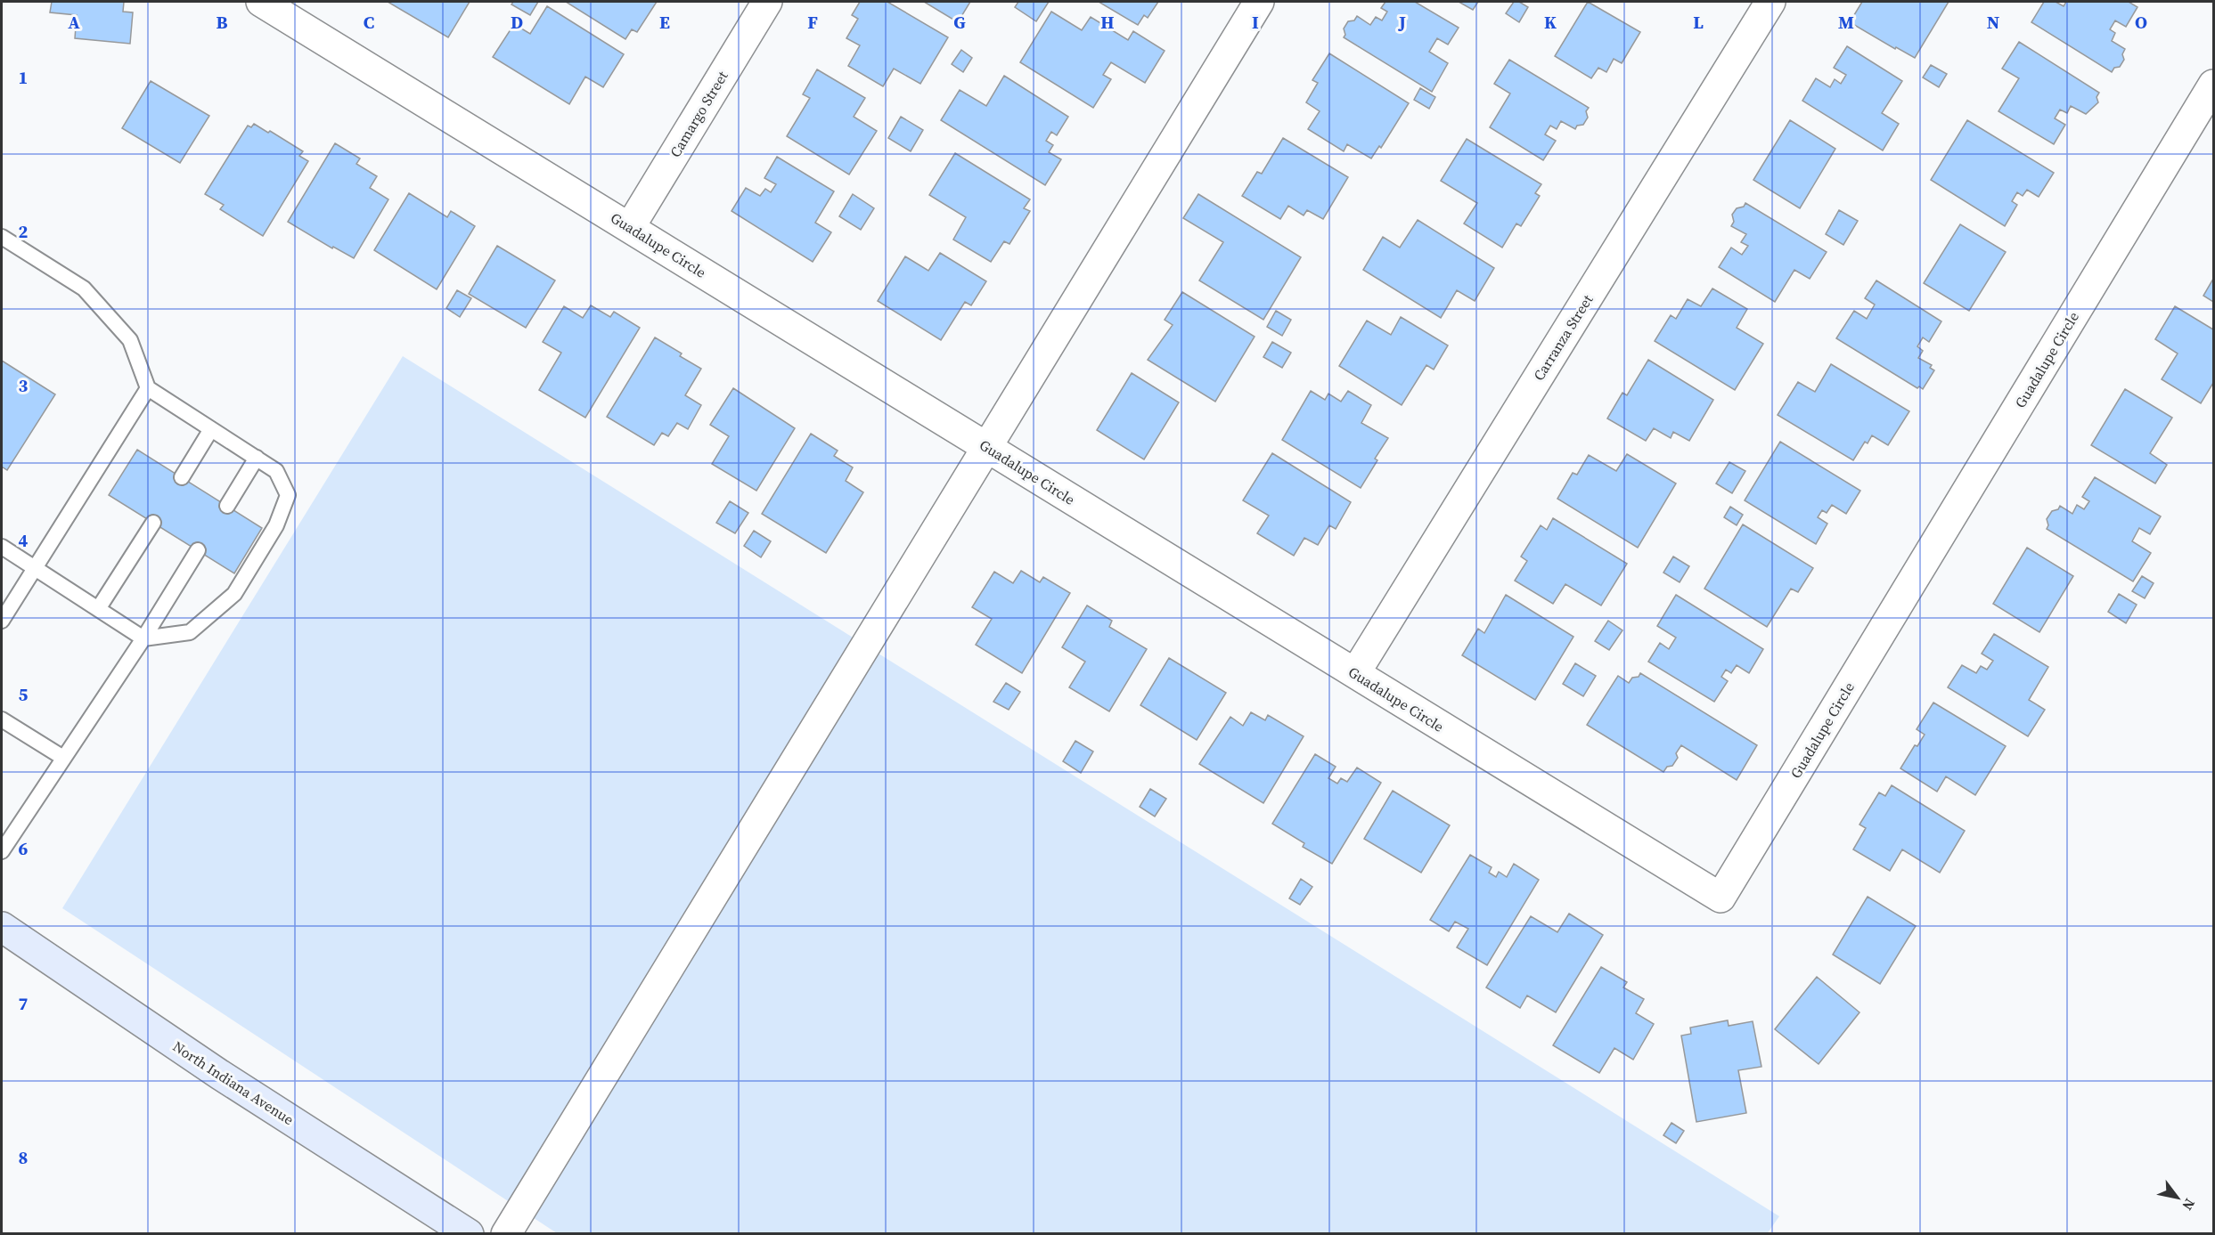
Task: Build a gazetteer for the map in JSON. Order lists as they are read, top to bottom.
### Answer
{
  "streets": {
    "main road": ["North Indiana Avenue"],
    "street": ["Camargo Street", "Guadalupe Circle", "Carranza Street"]
  },
  "crossings": [
    ["Camargo Street", "Guadalupe Circle"],
    ["Guadalupe Circle", "Carranza Street"]
  ],
  "north": "bottom right",
  "grid": {
    "columns": [
      "A",
      "B",
      "C",
      "D",
      "E",
      "F",
      "G",
      "H",
      "I",
      "J",
      "K",
      "L",
      "M",
      "N",
      "O"
    ],
    "rows": [
      "1",
      "2",
      "3",
      "4",
      "5",
      "6",
      "7",
      "8"
    ]
  }
}
